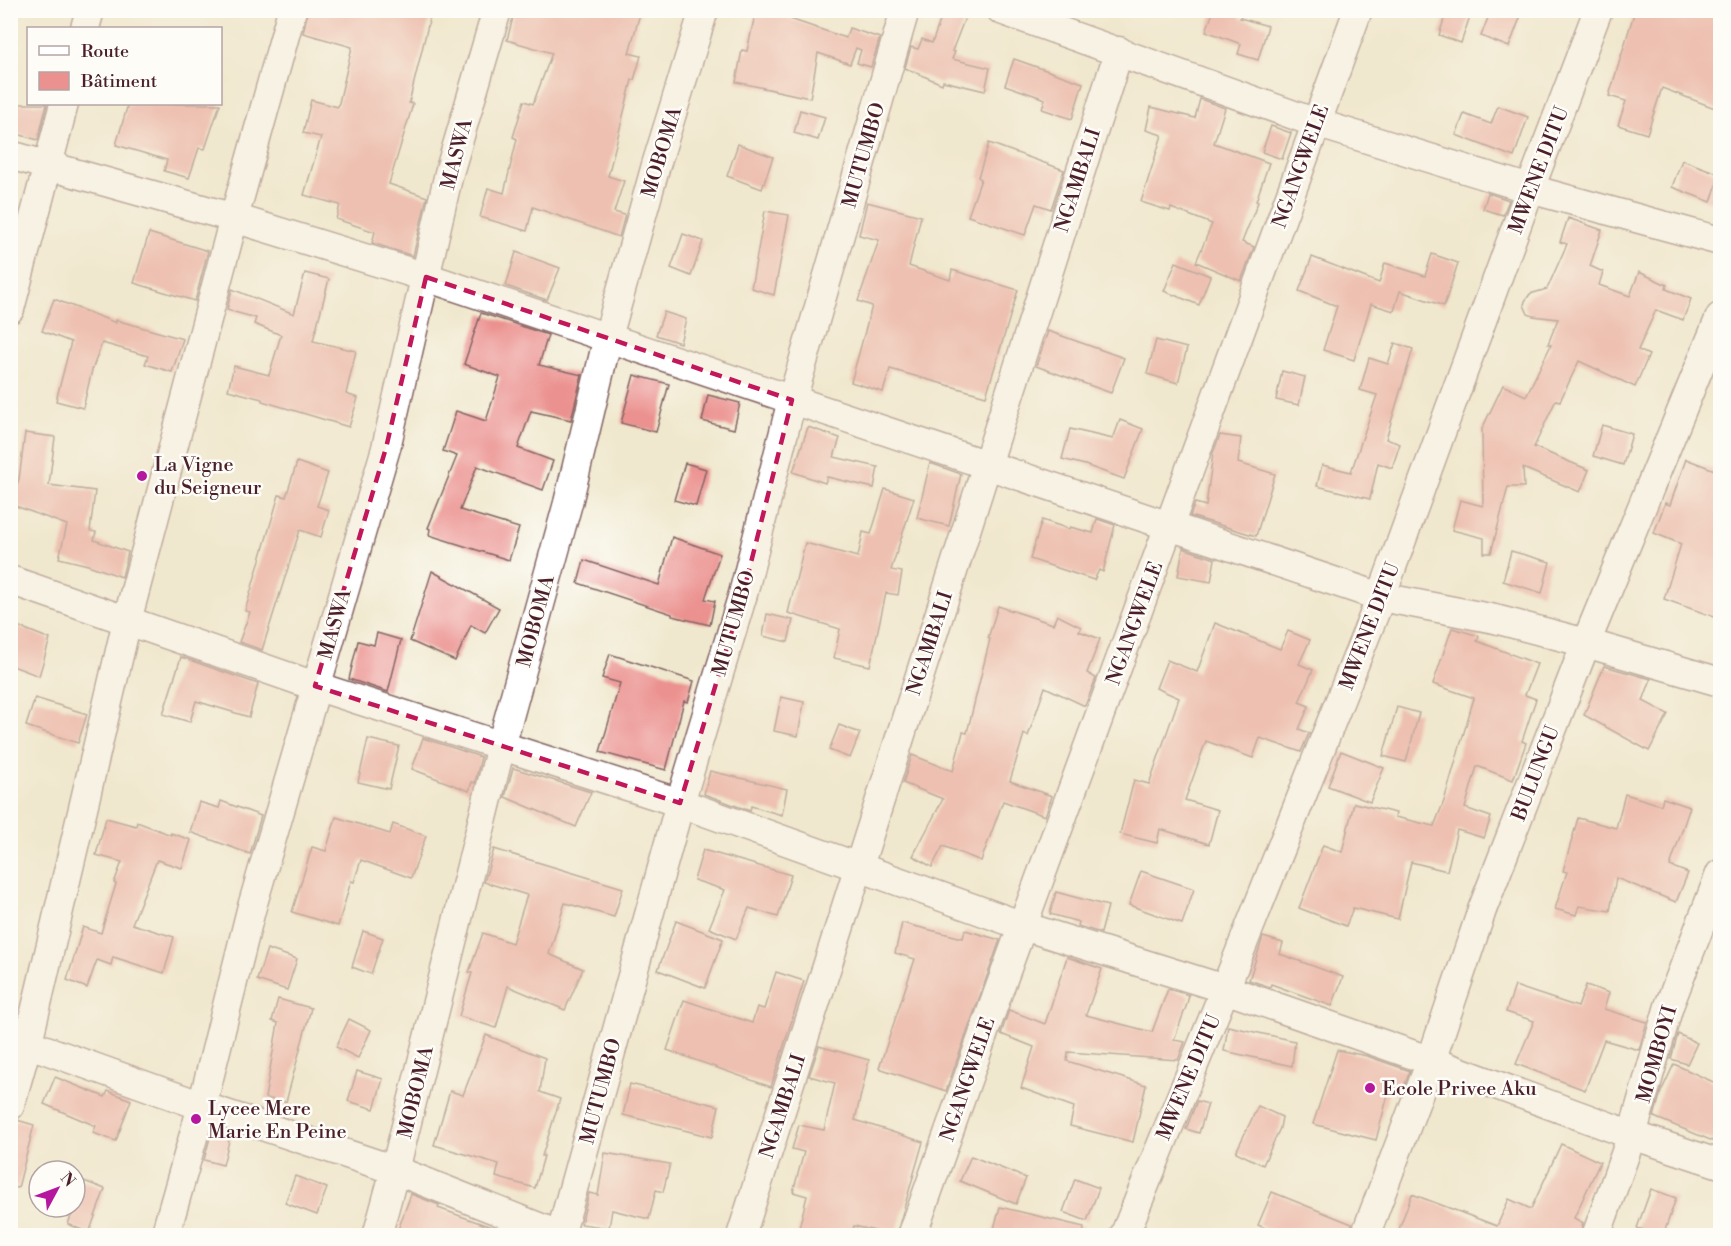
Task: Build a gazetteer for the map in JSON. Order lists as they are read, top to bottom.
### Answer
{
  "streets": {
    "street": [
      "MOBOMA",
      "MASWA",
      "MUTUMBO",
      "NGANGWELE",
      "MWENE DITU",
      "NGAMBALI",
      "BULUNGU",
      "MOMBOYI"
    ]
  },
  "places": ["La Vigne du Seigneur", "Ecole Privee Aku", "Lycee Mere Marie En Peine"],
  "legend": ["Route", "Bâtiment"],
  "north": "top right"
}
